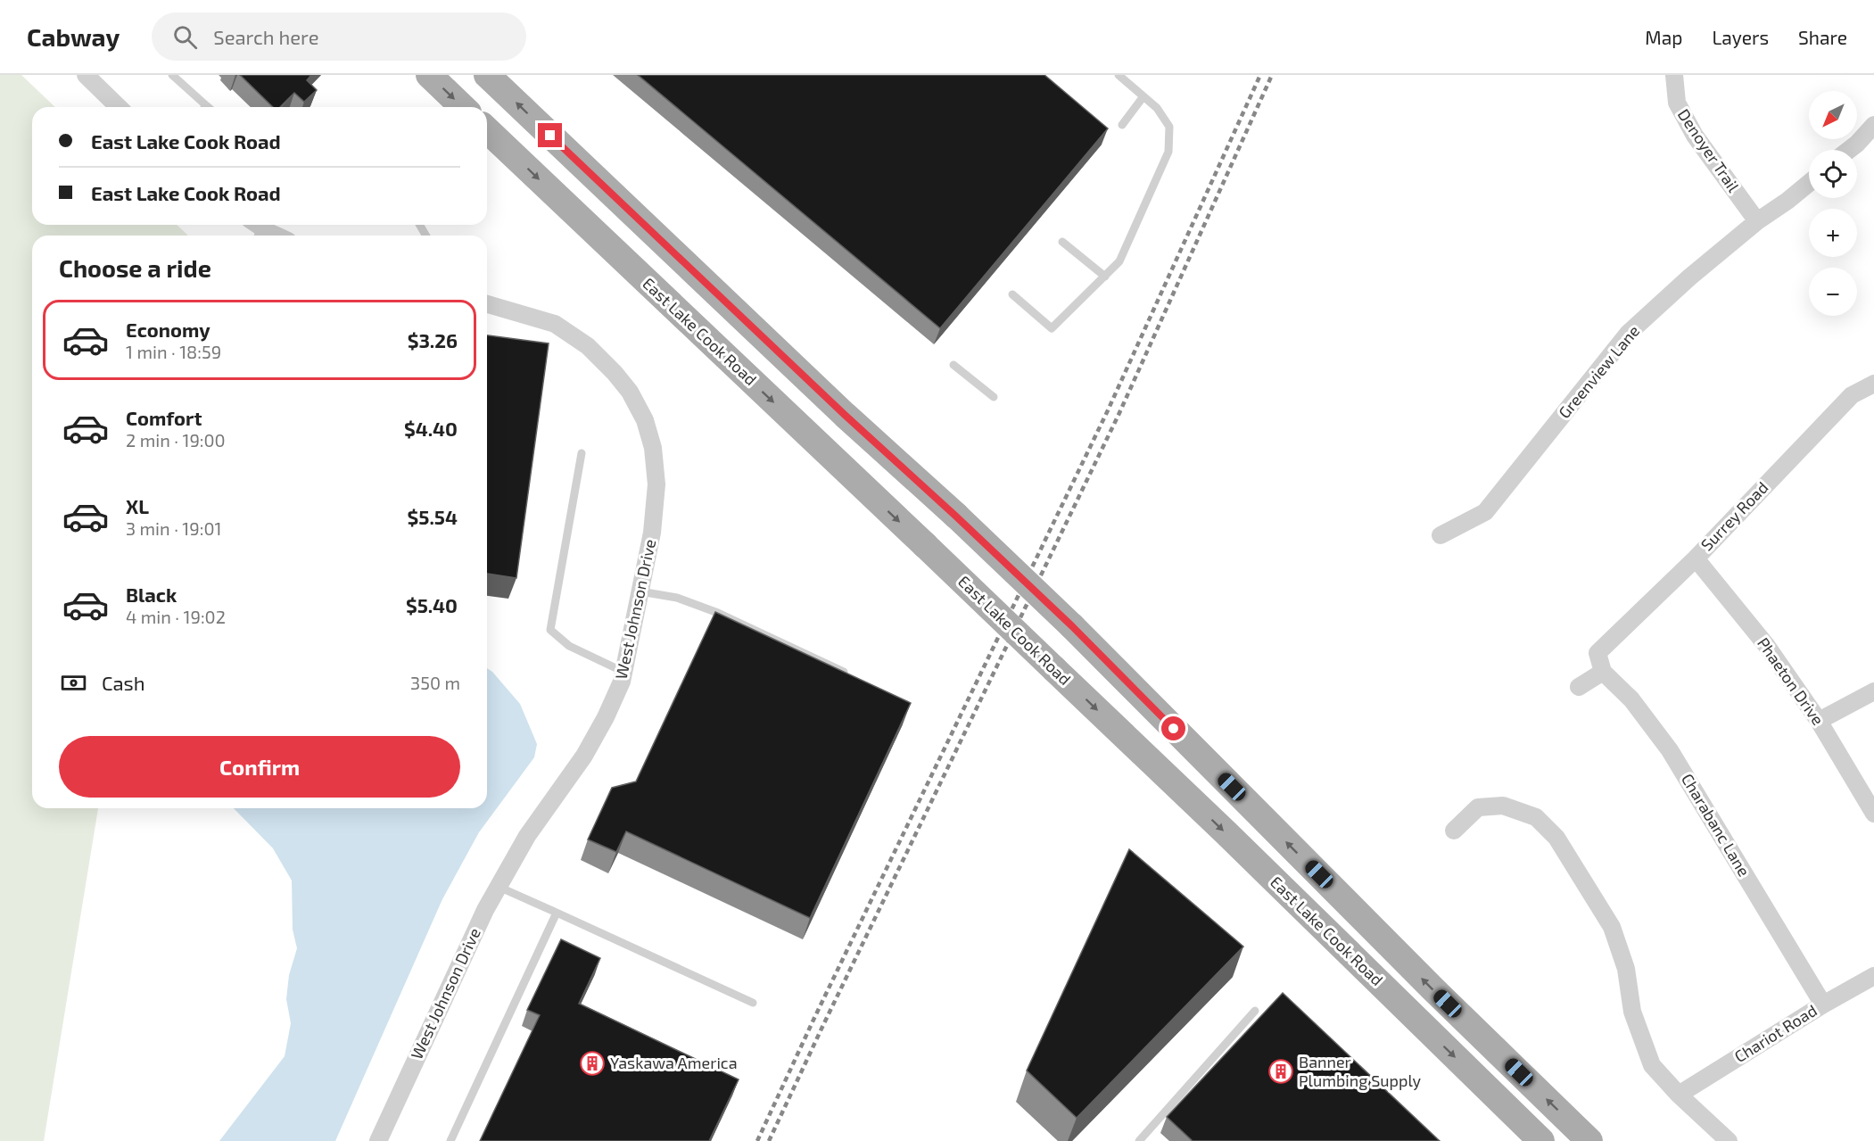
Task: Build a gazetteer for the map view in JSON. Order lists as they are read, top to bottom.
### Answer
{
  "streets": {
    "main road": ["East Lake Cook Road"],
    "street": [
      "Denoyer Trail",
      "Greenview Lane",
      "Surrey Road",
      "West Johnson Drive",
      "Phaeton Drive",
      "Charabanc Lane",
      "Chariot Road"
    ]
  },
  "crossings": [
    ["Denoyer Trail", "Greenview Lane"],
    ["Surrey Road", "Phaeton Drive"],
    ["Surrey Road", "Charabanc Lane"],
    ["Charabanc Lane", "Chariot Road"]
  ],
  "places": {
    "building": ["Yaskawa America", "Banner Plumbing Supply"]
  },
  "north": "bottom left",
  "page": {
    "header": "Cabway",
    "search": "Search here",
    "nav": ["Map", "Layers", "Share"],
    "map_buttons": ["+", "−"],
    "banner": ["East Lake Cook Road", "East Lake Cook Road"],
    "heading": "Choose a ride",
    "list": [
      {
        "name": "Economy",
        "note": "1 min · 18:59",
        "value": "$3.26"
      },
      {
        "name": "Comfort",
        "note": "2 min · 19:00",
        "value": "$4.40"
      },
      {
        "name": "XL",
        "note": "3 min · 19:01",
        "value": "$5.54"
      },
      {
        "name": "Black",
        "note": "4 min · 19:02",
        "value": "$5.40"
      }
    ],
    "pay": ["Cash", "350 m"],
    "buttons": "Confirm"
  }
}
